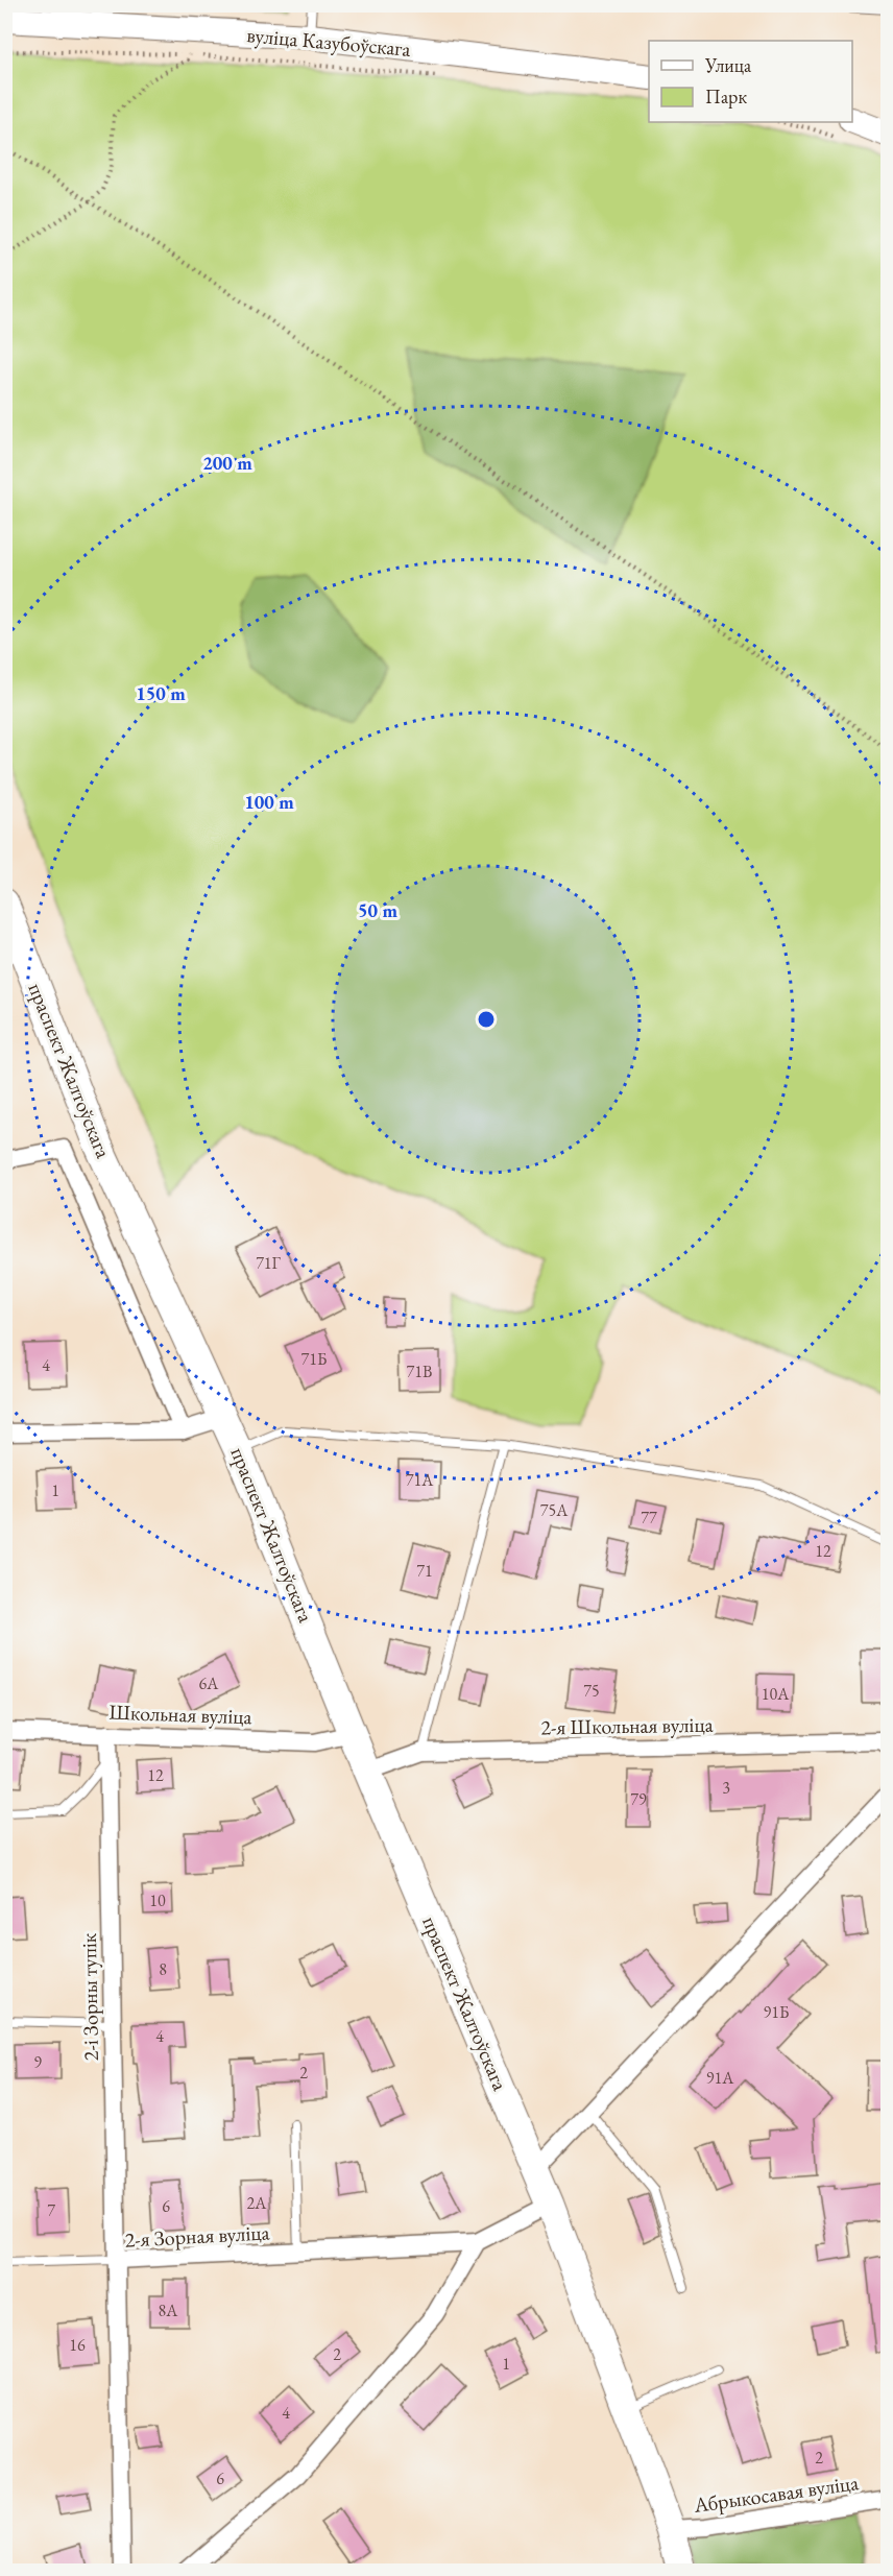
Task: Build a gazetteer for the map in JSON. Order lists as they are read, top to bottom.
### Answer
{
  "streets": {
    "main road": ["праспект Жалтоўскага"],
    "street": [
      "вуліца Казубоўскага",
      "Школьная вуліца",
      "2-я Школьная вуліца",
      "2-і Зорны тупік",
      "2-я Зорная вуліца",
      "Абрыкосавая вуліца"
    ]
  },
  "crossings": [
    ["праспект Жалтоўскага", "Школьная вуліца"],
    ["праспект Жалтоўскага", "2-я Школьная вуліца"],
    ["праспект Жалтоўскага", "2-я Зорная вуліца"],
    ["праспект Жалтоўскага", "Абрыкосавая вуліца"],
    ["Школьная вуліца", "2-і Зорны тупік"],
    ["2-і Зорны тупік", "2-я Зорная вуліца"]
  ],
  "house_numbers": [
    "71Г",
    "71Б",
    "4",
    "71В",
    "71А",
    "1",
    "75А",
    "77",
    "12",
    "71",
    "6А",
    "75",
    "10А",
    "12",
    "3",
    "79",
    "10",
    "8",
    "91Б",
    "4",
    "9",
    "2",
    "91А",
    "2А",
    "6",
    "7",
    "8А",
    "16",
    "2",
    "1",
    "4",
    "2",
    "6"
  ],
  "legend": ["Улица", "Парк"],
  "rings": [
    "200 m",
    "150 m",
    "100 m",
    "50 m"
  ]
}
